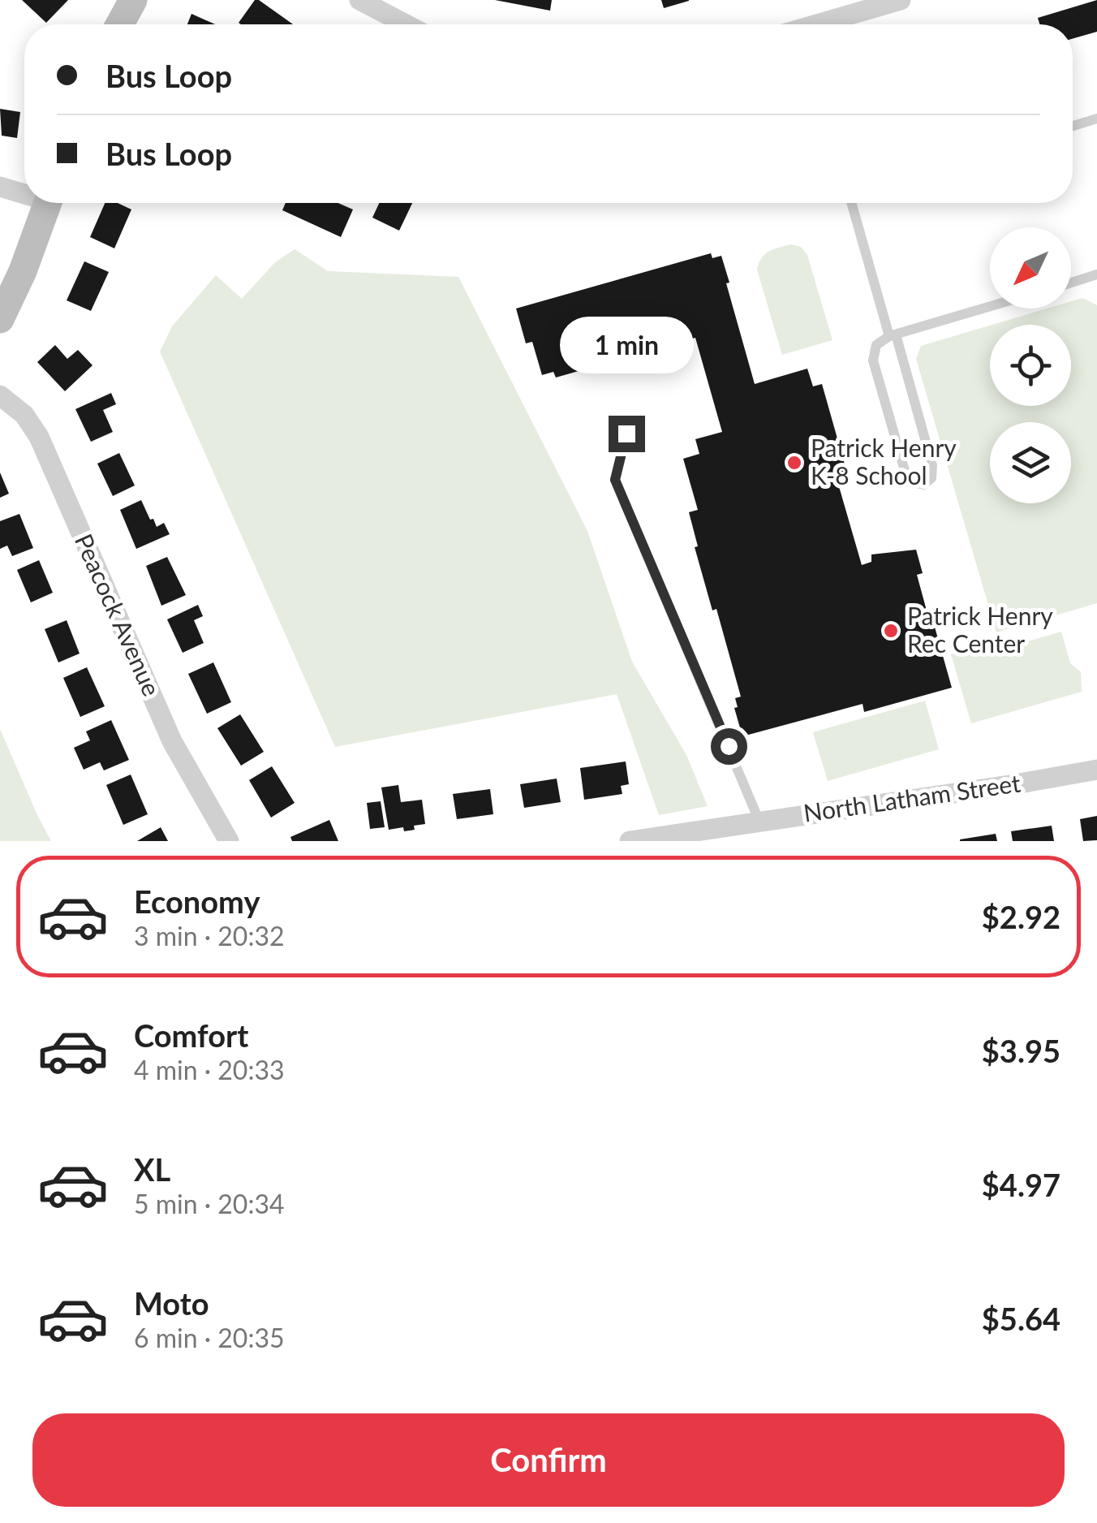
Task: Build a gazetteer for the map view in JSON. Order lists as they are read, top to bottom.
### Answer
{
  "streets": {
    "street": ["Peacock Avenue", "North Latham Street"]
  },
  "places": ["Patrick Henry K-8 School", "Patrick Henry Rec Center"],
  "north": "bottom left",
  "page": {
    "banner": ["Bus Loop", "Bus Loop"],
    "bubble": "1 min",
    "list": [
      {
        "name": "Economy",
        "note": "3 min · 20:32",
        "value": "$2.92"
      },
      {
        "name": "Comfort",
        "note": "4 min · 20:33",
        "value": "$3.95"
      },
      {
        "name": "XL",
        "note": "5 min · 20:34",
        "value": "$4.97"
      },
      {
        "name": "Moto",
        "note": "6 min · 20:35",
        "value": "$5.64"
      }
    ],
    "buttons": "Confirm"
  }
}
